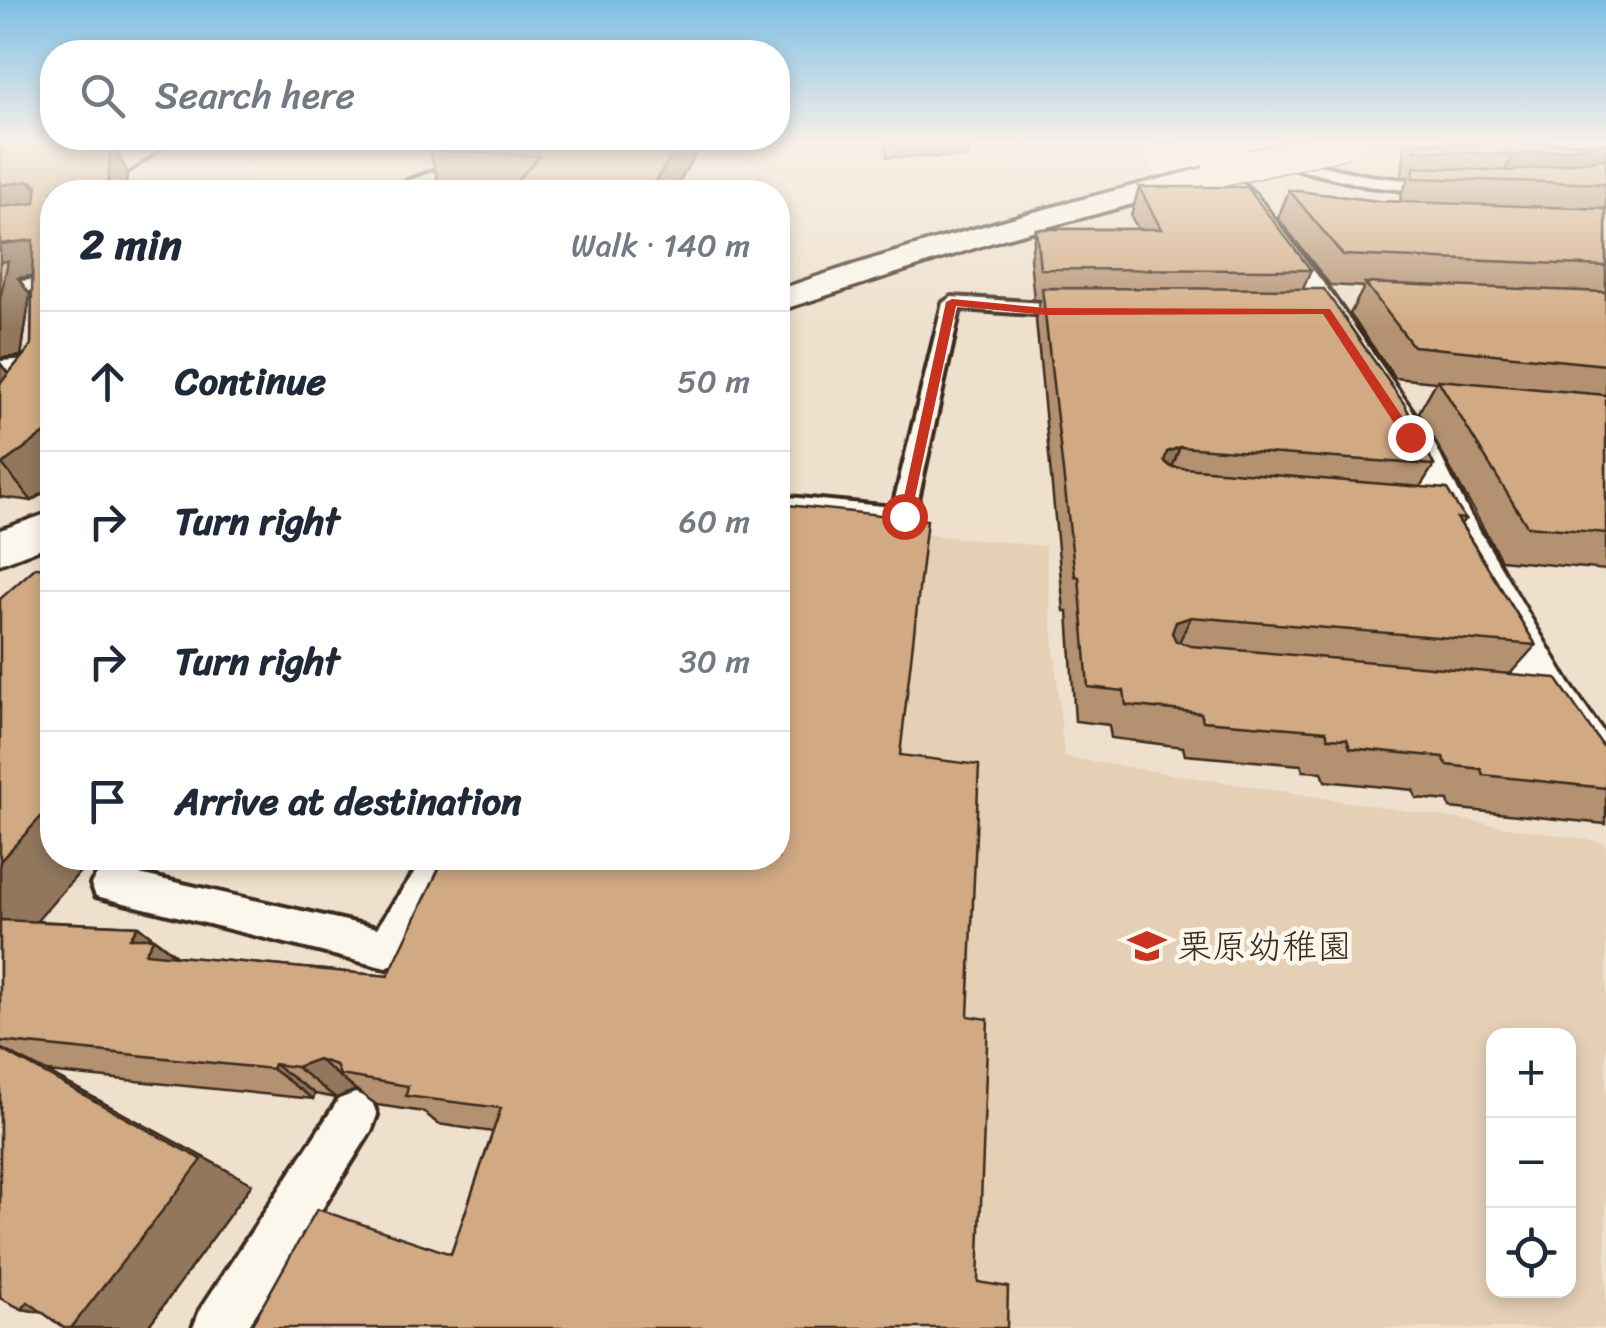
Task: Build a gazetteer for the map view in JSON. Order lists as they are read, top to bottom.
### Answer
{
  "places": {
    "school or university": ["栗原幼稚園"]
  },
  "page": {
    "search": "Search here",
    "heading": ["2 min", "Walk · 140 m"],
    "list": [
      ["Continue", "50 m"],
      ["Turn right", "60 m"],
      ["Turn right", "30 m"],
      "Arrive at destination"
    ],
    "map_buttons": ["+", "−"]
  }
}
